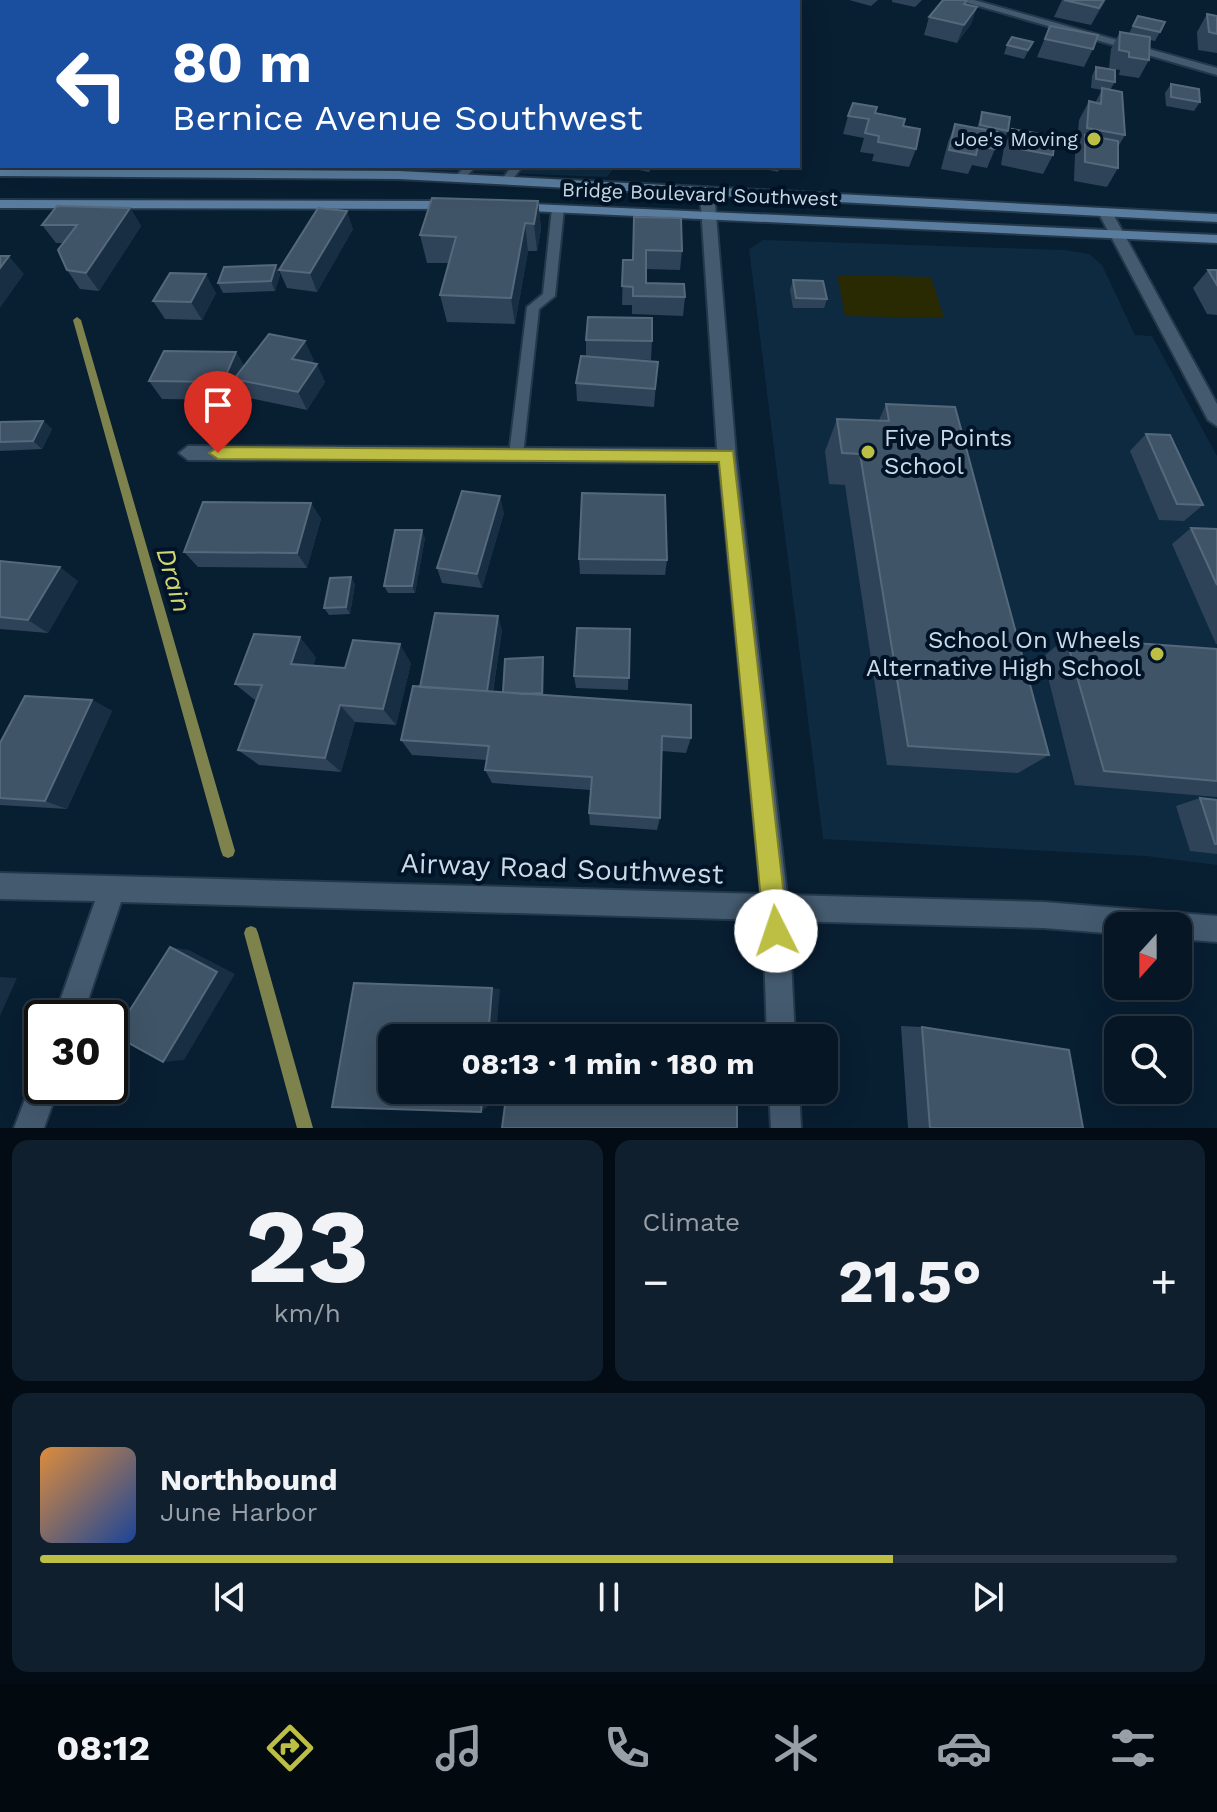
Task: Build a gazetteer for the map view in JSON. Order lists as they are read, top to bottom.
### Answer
{
  "streets": {
    "main road": ["Bridge Boulevard Southwest"],
    "street": ["Airway Road Southwest"]
  },
  "water": ["Drain"],
  "places": ["Joe's Moving", "Five Points School", "School On Wheels Alternative High School"],
  "north": "bottom",
  "page": {
    "turn": ["80 m", "Bernice Avenue Southwest"],
    "limit": "30",
    "trip": "08:13 · 1 min · 180 m",
    "tile": [
      ["23", "km/h"],
      "Climate"
    ],
    "heat": ["−", "21.5°", "+"],
    "song": ["Northbound", "June Harbor"],
    "tabs": "08:12"
  }
}
